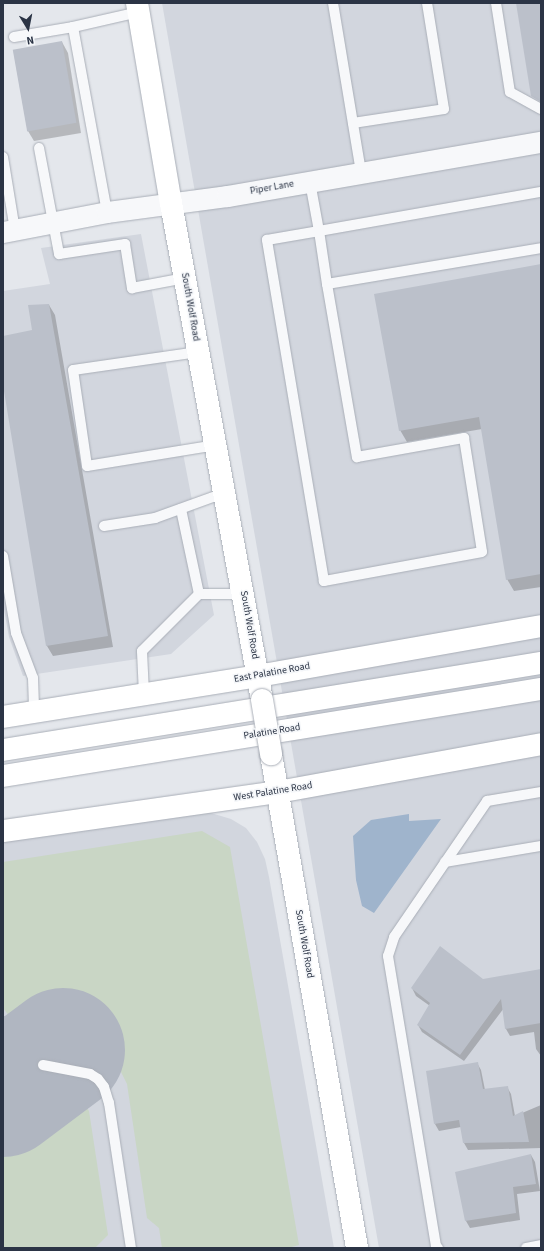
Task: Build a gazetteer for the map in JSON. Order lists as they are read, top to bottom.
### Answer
{
  "streets": {
    "main road": [
      "South Wolf Road",
      "East Palatine Road",
      "Palatine Road",
      "West Palatine Road"
    ],
    "street": ["Piper Lane"]
  },
  "crossings": [
    ["Piper Lane", "South Wolf Road"],
    ["South Wolf Road", "East Palatine Road"],
    ["South Wolf Road", "West Palatine Road"]
  ],
  "north": "bottom"
}
